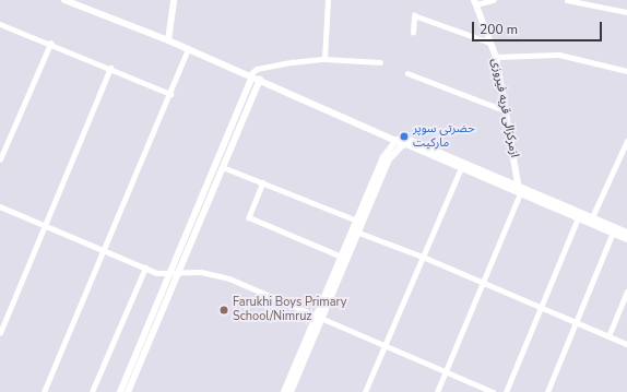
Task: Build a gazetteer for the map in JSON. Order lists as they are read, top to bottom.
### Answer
{
  "streets": {
    "main road": ["ازمرکزالی قریه فیروزی"]
  },
  "places": ["حضرتی سوپر مارکیت", "Farukhi Boys Primary School/Nimruz"],
  "scale_bar": "200 m"
}
